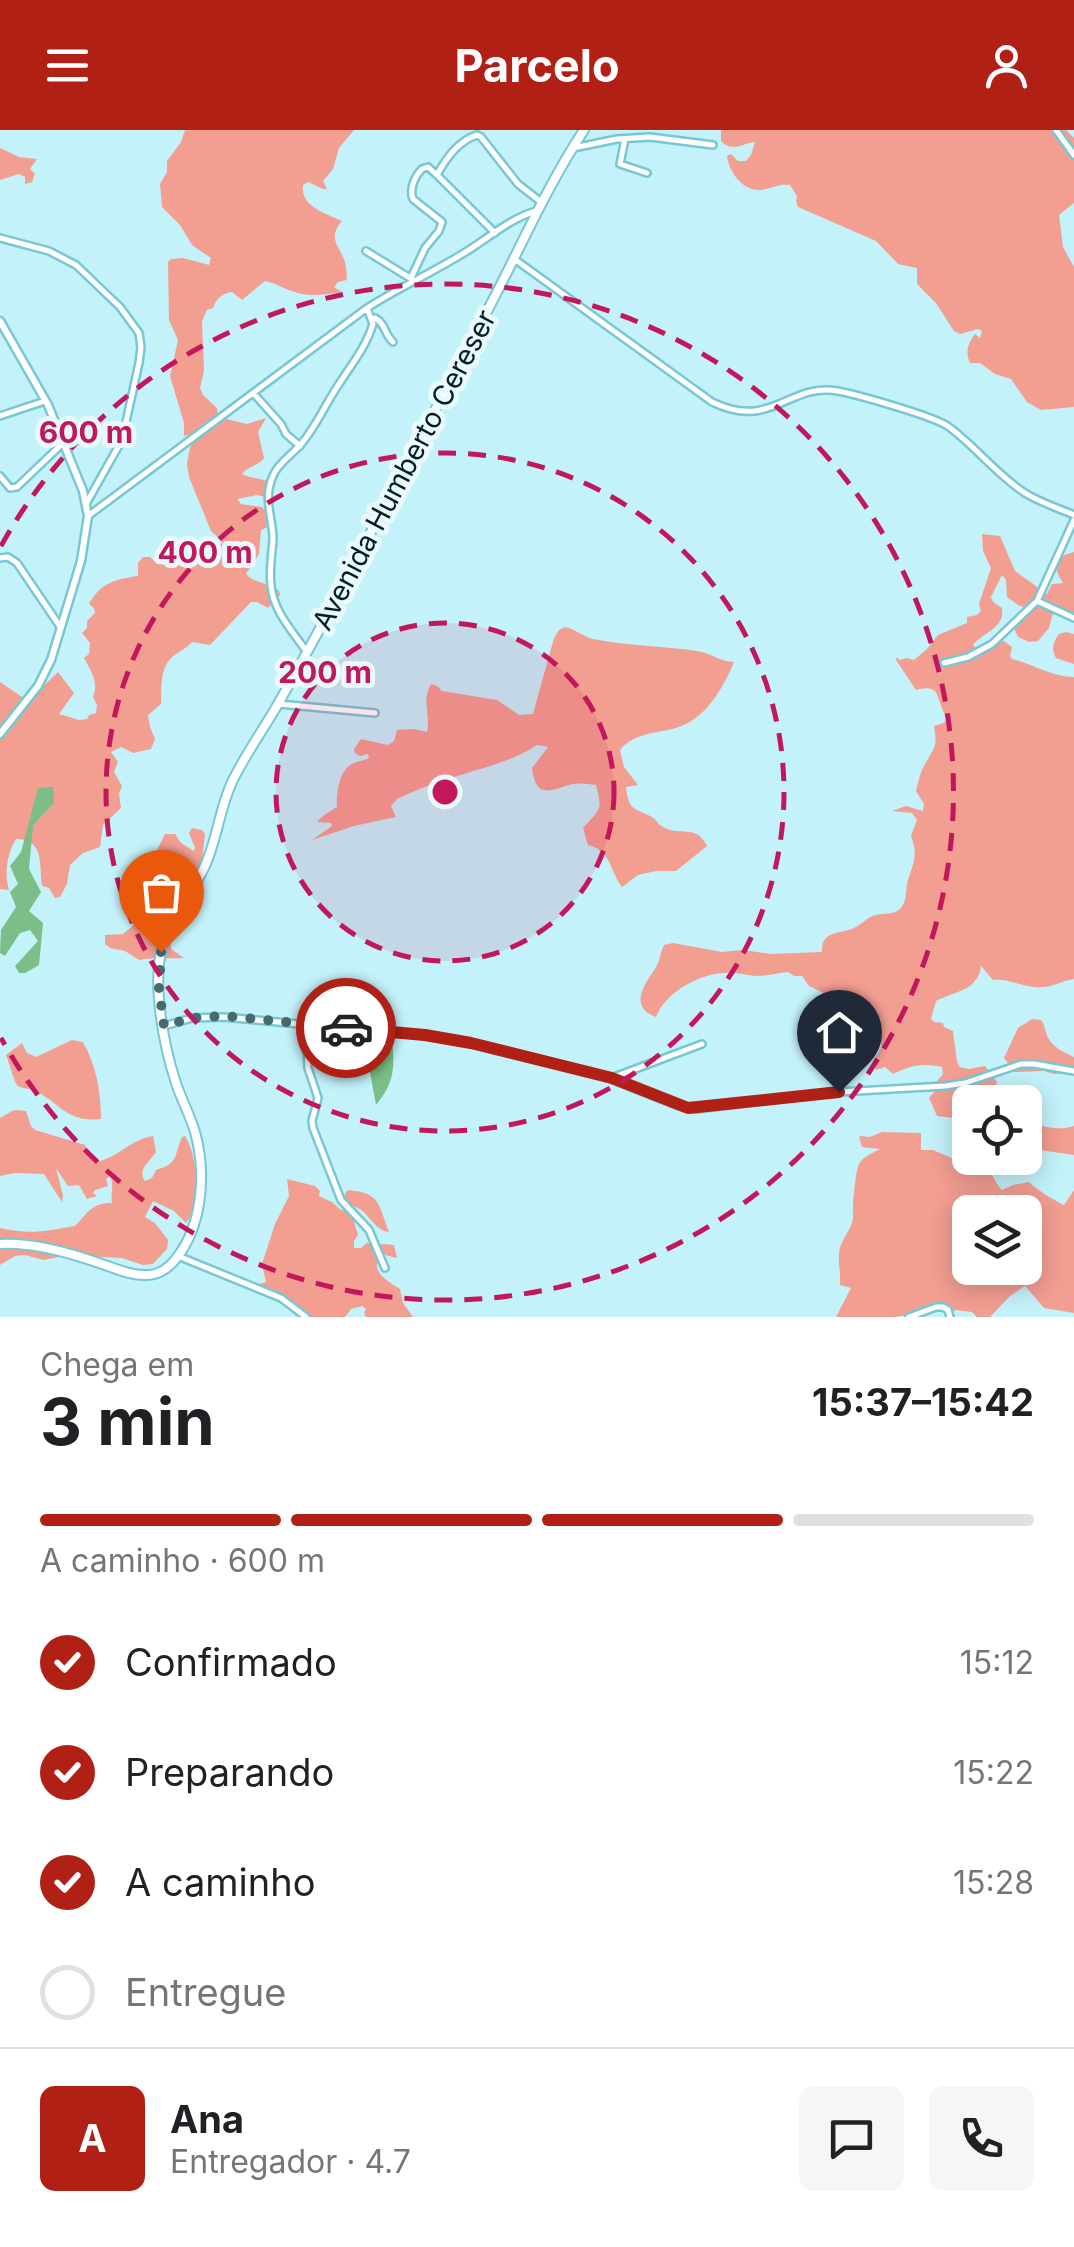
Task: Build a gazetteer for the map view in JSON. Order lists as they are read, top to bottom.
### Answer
{
  "streets": {
    "main road": ["Avenida Humberto Cereser"]
  },
  "page": {
    "header": "Parcelo",
    "heading": ["3 min", "Chega em", "15:37–15:42"],
    "panel": ["Ana", "Entregador · 4.7"],
    "bar": "A caminho · 600 m",
    "list": [
      ["Confirmado", "15:12"],
      ["Preparando", "15:22"],
      ["A caminho", "15:28"],
      "Entregue"
    ],
    "round": "A"
  },
  "rings": ["600 m", "400 m", "200 m"]
}
